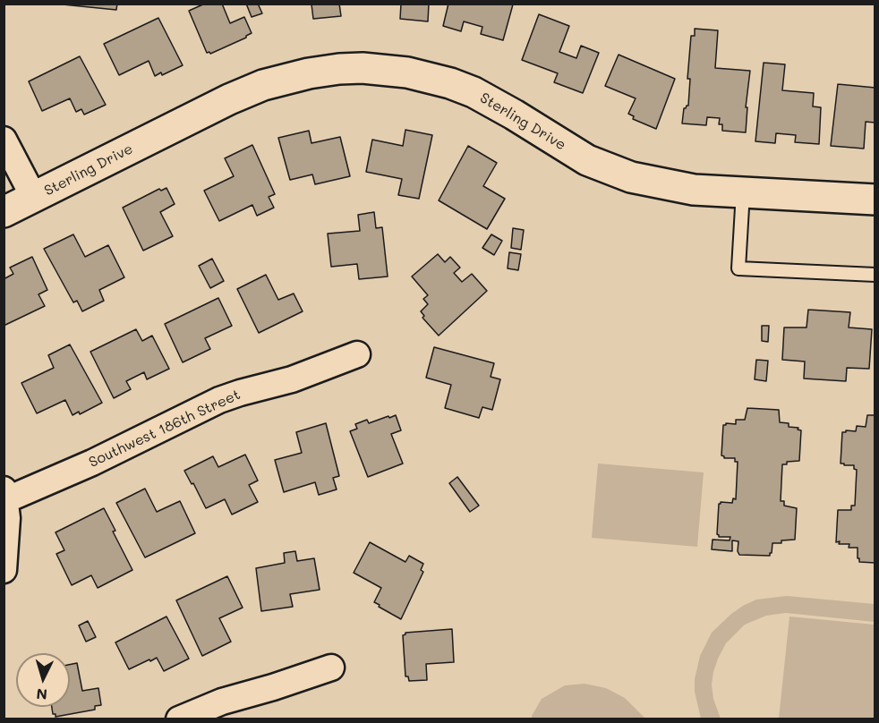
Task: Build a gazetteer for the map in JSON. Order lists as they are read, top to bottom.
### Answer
{
  "streets": {
    "street": ["Sterling Drive", "Southwest 186th Street"]
  },
  "north": "bottom"
}
